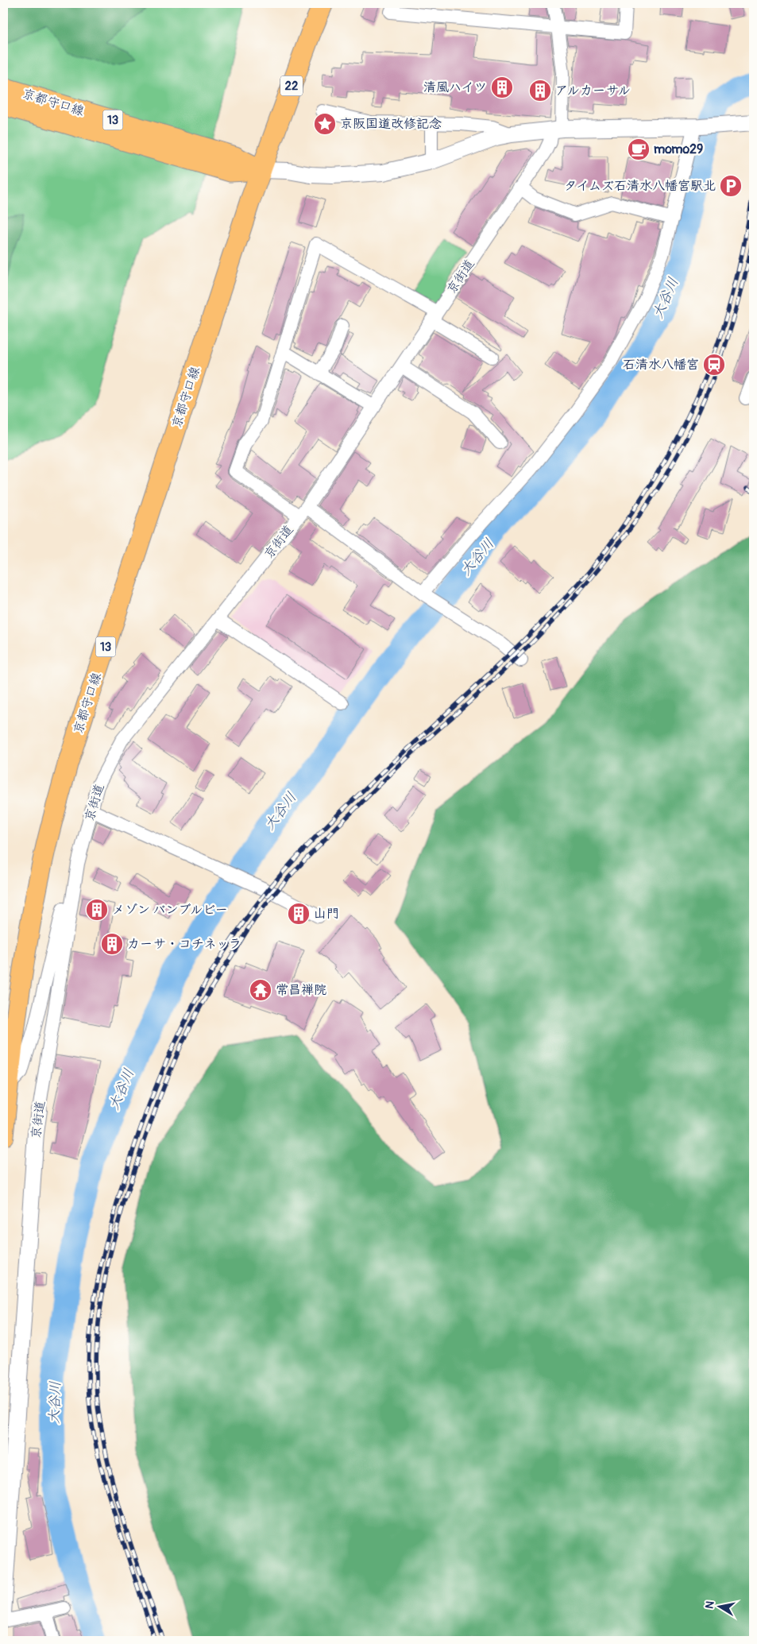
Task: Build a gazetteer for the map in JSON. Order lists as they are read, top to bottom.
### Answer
{
  "streets": {
    "main road": ["22", "京都守口線", "13"],
    "street": ["京街道"]
  },
  "crossings": [
    ["22", "京都守口線"]
  ],
  "water": ["大谷川"],
  "places": {
    "building": [
      "清風ハイツ",
      "アルカーサル",
      "メゾン バンブルビー",
      "山門",
      "カーサ・コチネッラ"
    ],
    "place": ["京阪国道改修記念"],
    "cafe": ["momo29"],
    "parking": ["タイムズ石清水八幡宮駅北"],
    "station": ["石清水八幡宮"],
    "temple": ["常昌禅院"]
  },
  "north": "left"
}
